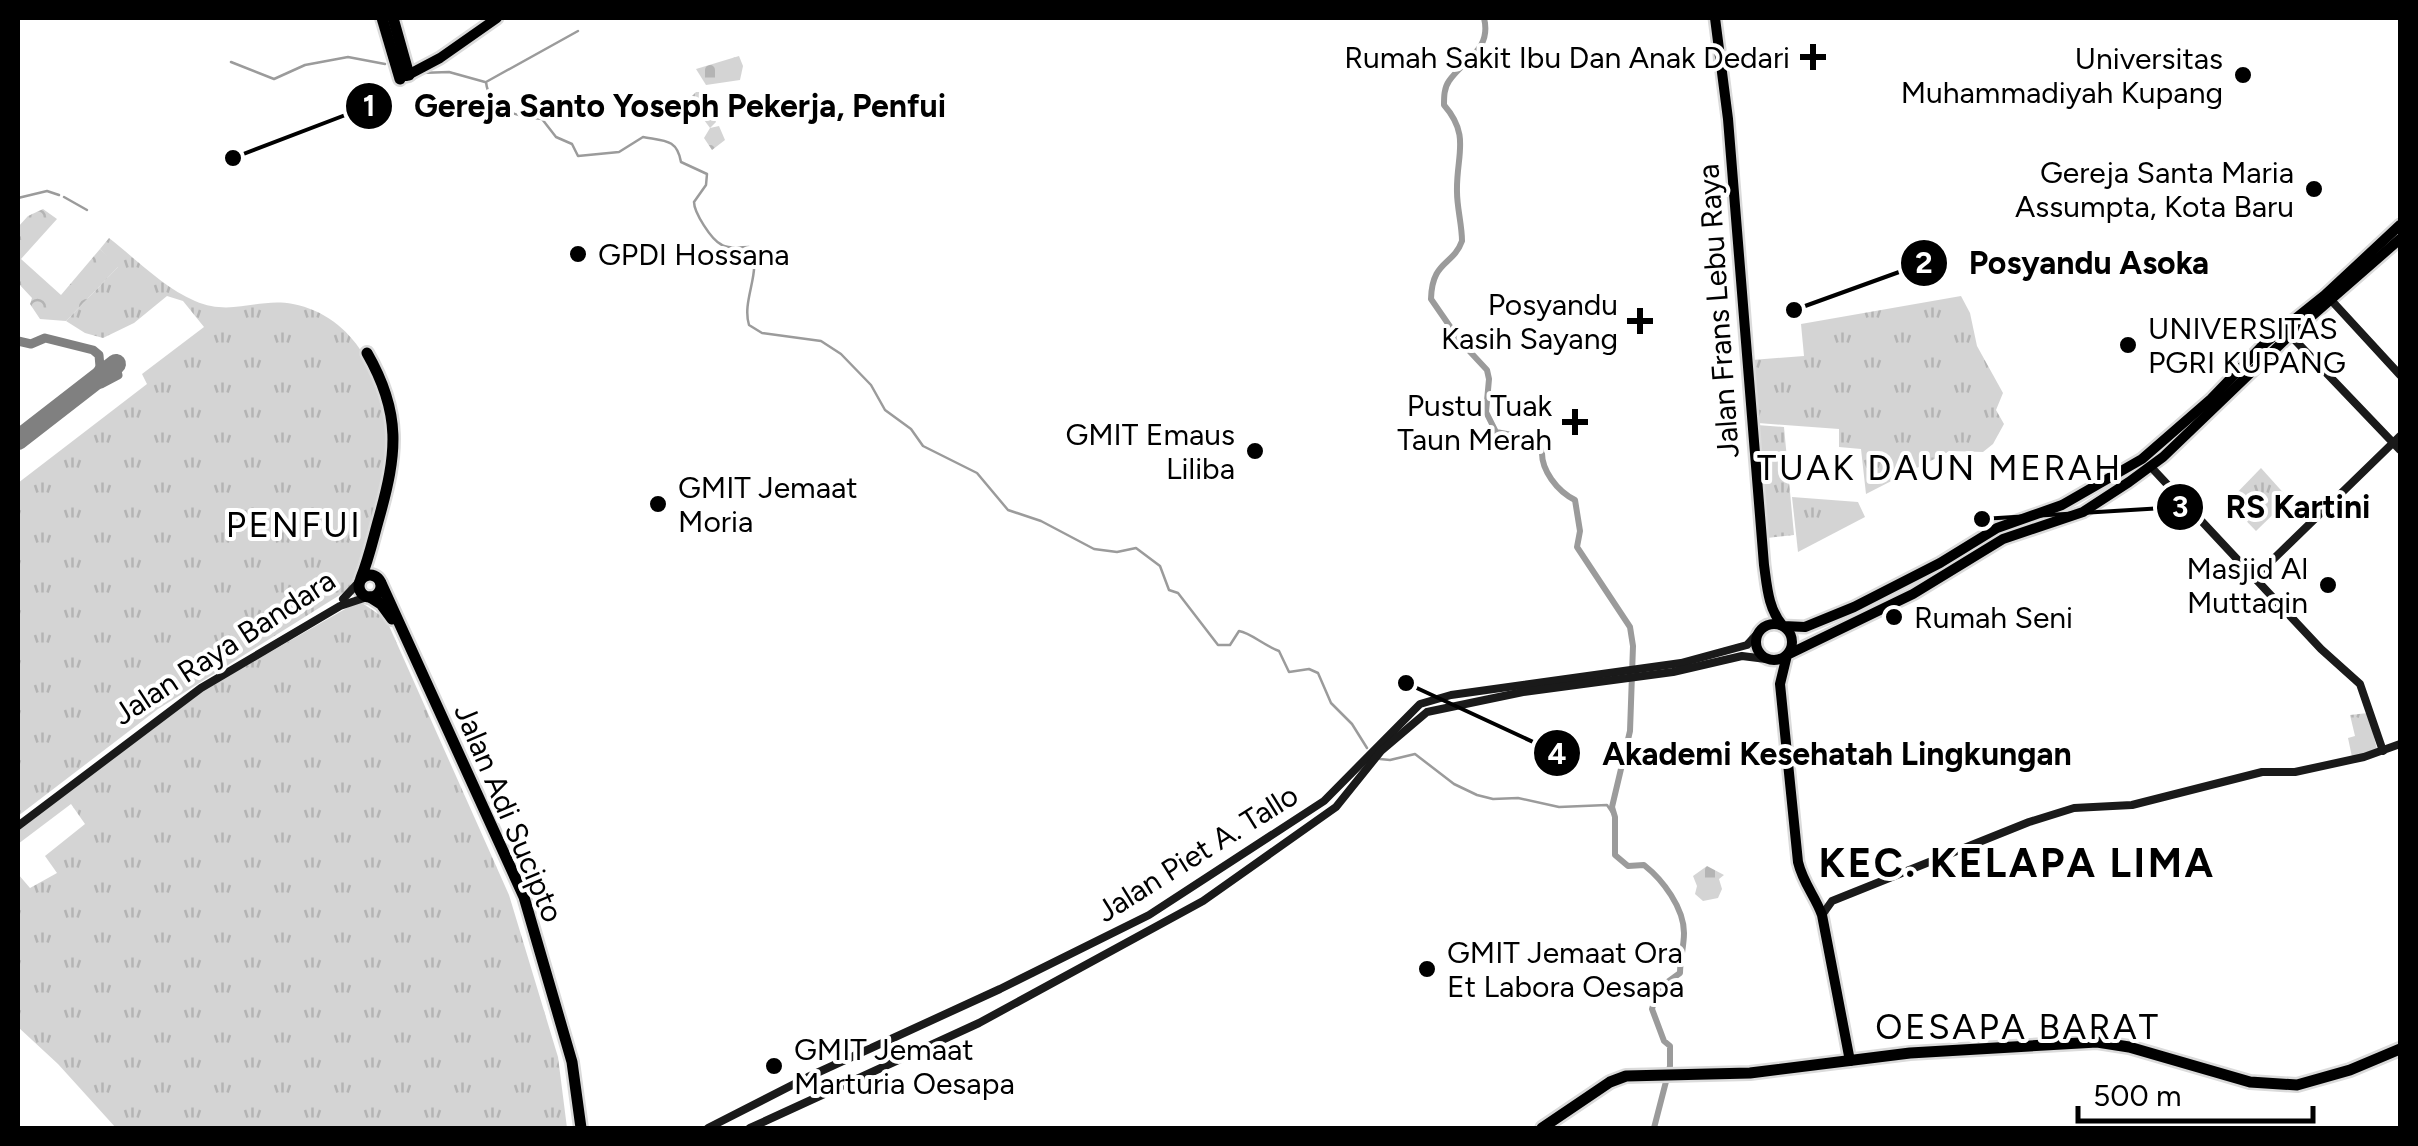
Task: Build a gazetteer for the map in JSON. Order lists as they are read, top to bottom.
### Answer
{
  "streets": {
    "highway": ["Jalan Adi Sucipto"],
    "main road": ["Jalan Frans Lebu Raya", "Jalan Raya Bandara", "Jalan Piet A. Tallo"]
  },
  "crossings": [
    ["Jalan Frans Lebu Raya", "Jalan Piet A. Tallo"],
    ["Jalan Raya Bandara", "Jalan Adi Sucipto"]
  ],
  "districts": [
    "TUAK DAUN MERAH",
    "PENFUI",
    "KEC. KELAPA LIMA",
    "OESAPA BARAT"
  ],
  "places": {
    "health": ["Rumah Sakit Ibu Dan Anak Dedari", "Posyandu Kasih Sayang", "Pustu Tuak Taun Merah"],
    "other": [
      "Universitas Muhammadiyah Kupang",
      "Gereja Santo Yoseph Pekerja, Penfui",
      "Gereja Santa Maria Assumpta, Kota Baru",
      "GPDI Hossana",
      "Posyandu Asoka",
      "UNIVERSITAS PGRI KUPANG",
      "GMIT Emaus Liliba",
      "GMIT Jemaat Moria",
      "RS Kartini",
      "Masjid Al Muttaqin",
      "Rumah Seni",
      "Akademi Kesehatah Lingkungan",
      "GMIT Jemaat Ora Et Labora Oesapa",
      "GMIT Jemaat Marturia Oesapa"
    ]
  },
  "scale_bar": "500 m"
}
